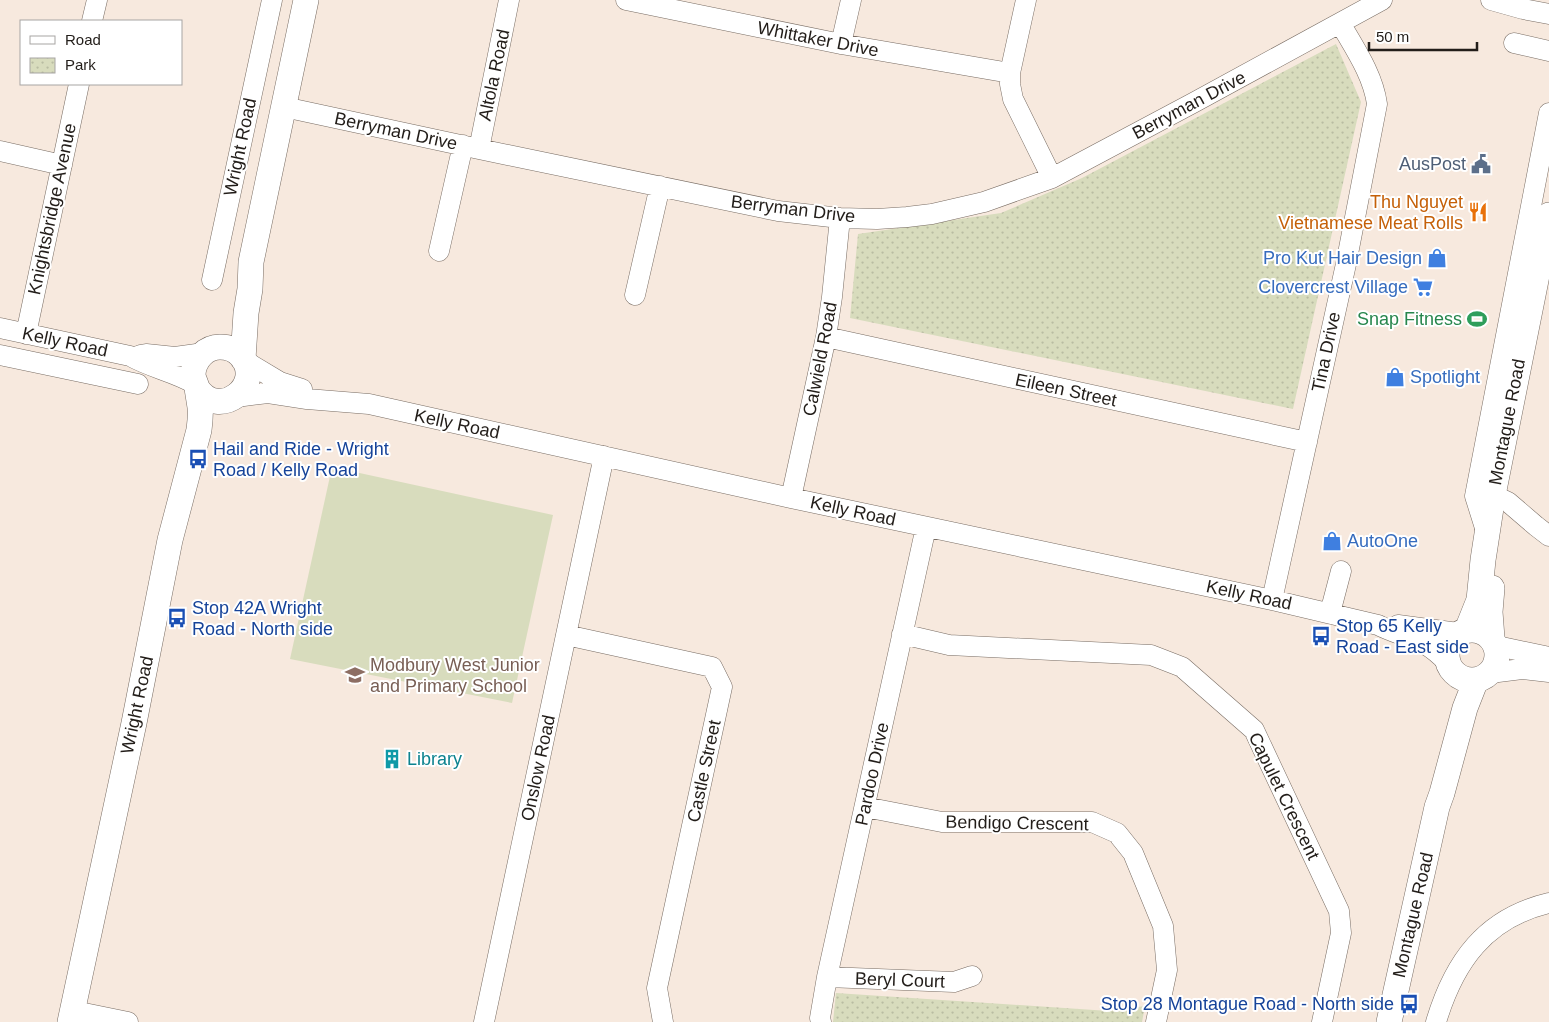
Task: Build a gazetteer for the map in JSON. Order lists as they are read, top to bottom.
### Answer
{
  "streets": {
    "main road": ["Wright Road", "Montague Road"],
    "street": [
      "Whittaker Drive",
      "Altola Road",
      "Berryman Drive",
      "Knightsbridge Avenue",
      "Kelly Road",
      "Tina Drive",
      "Calwield Road",
      "Eileen Street",
      "Onslow Road",
      "Castle Street",
      "Pardoo Drive",
      "Capulet Crescent",
      "Bendigo Crescent",
      "Beryl Court"
    ]
  },
  "crossings": [
    ["Altola Road", "Berryman Drive"],
    ["Berryman Drive", "Wright Road"],
    ["Berryman Drive", "Tina Drive"],
    ["Berryman Drive", "Calwield Road"],
    ["Wright Road", "Kelly Road"],
    ["Knightsbridge Avenue", "Kelly Road"],
    ["Kelly Road", "Tina Drive"],
    ["Kelly Road", "Calwield Road"],
    ["Kelly Road", "Montague Road"],
    ["Kelly Road", "Onslow Road"],
    ["Kelly Road", "Pardoo Drive"],
    ["Tina Drive", "Eileen Street"],
    ["Calwield Road", "Eileen Street"],
    ["Onslow Road", "Castle Street"],
    ["Pardoo Drive", "Capulet Crescent"],
    ["Pardoo Drive", "Bendigo Crescent"],
    ["Pardoo Drive", "Beryl Court"]
  ],
  "places": {
    "public building": ["AusPost"],
    "restaurant": ["Thu Nguyet Vietnamese Meat Rolls"],
    "shop": ["Pro Kut Hair Design", "Spotlight", "AutoOne"],
    "supermarket": ["Clovercrest Village"],
    "sports": ["Snap Fitness"],
    "bus stop": [
      "Hail and Ride - Wright Road / Kelly Road",
      "Stop 42A Wright Road - North side",
      "Stop 65 Kelly Road - East side",
      "Stop 28 Montague Road - North side"
    ],
    "school or university": ["Modbury West Junior and Primary School"],
    "building": ["Library"]
  },
  "legend": ["Road", "Park"],
  "scale_bar": "50 m"
}
